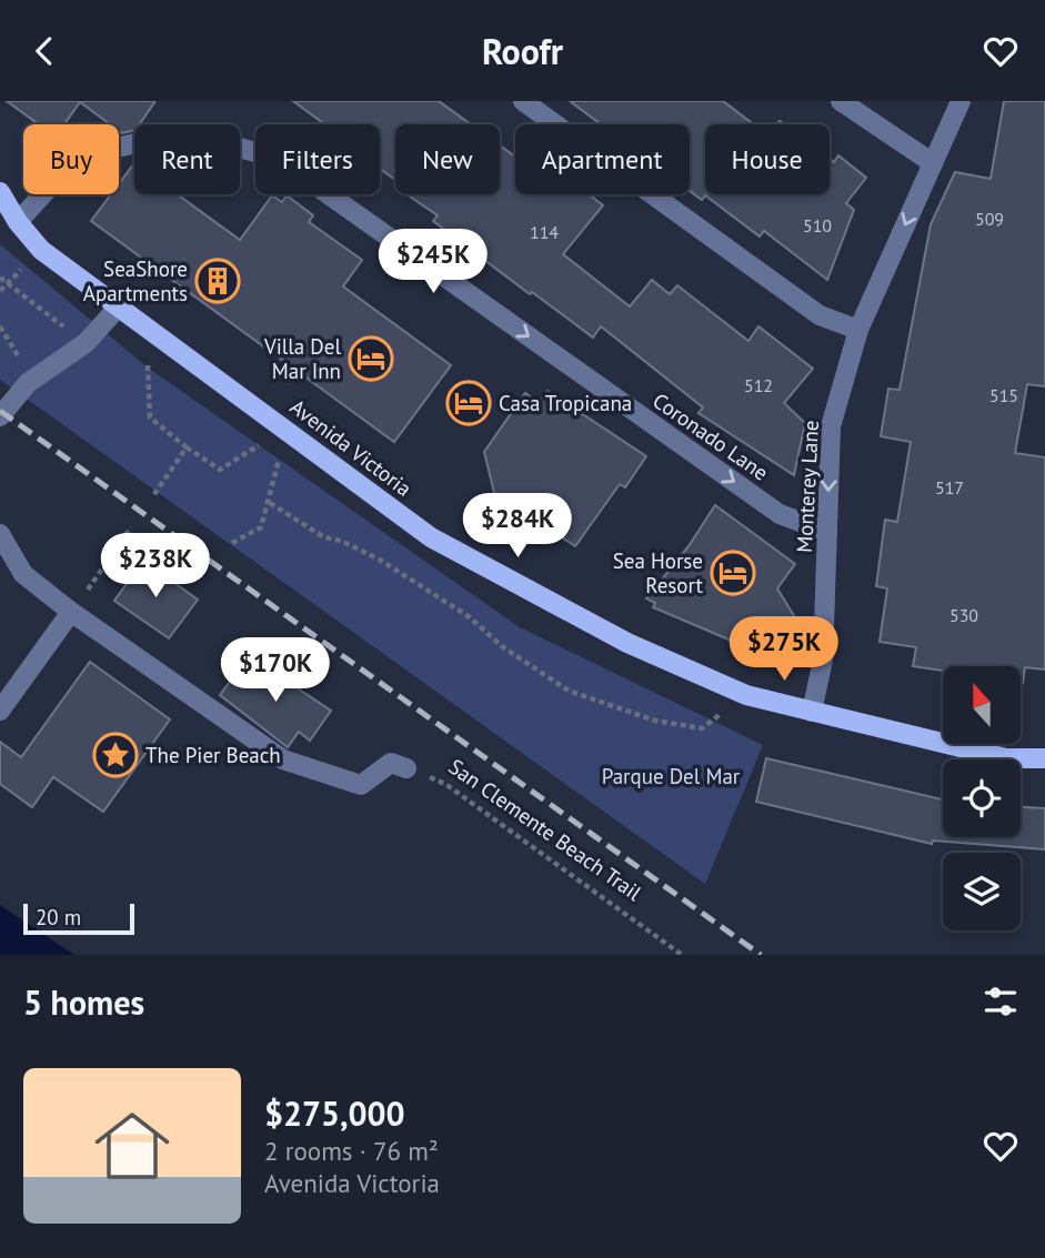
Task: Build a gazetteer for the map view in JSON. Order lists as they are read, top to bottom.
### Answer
{
  "streets": {
    "main road": ["Avenida Victoria"],
    "street": ["Coronado Lane", "Monterey Lane"],
    "path": ["San Clemente Beach Trail"]
  },
  "crossings": [
    ["Coronado Lane", "Avenida Victoria"],
    ["Coronado Lane", "Monterey Lane"],
    ["Avenida Victoria", "Monterey Lane"]
  ],
  "one_way": ["Coronado Lane", "Monterey Lane"],
  "parks": ["Parque Del Mar"],
  "places": {
    "building": ["SeaShore Apartments"],
    "hotel": ["Villa Del Mar Inn", "Casa Tropicana", "Sea Horse Resort"],
    "place": ["The Pier Beach"]
  },
  "house_numbers": [
    "509",
    "510",
    "114",
    "512",
    "515",
    "517",
    "530"
  ],
  "scale_bar": "20 m",
  "north": "top",
  "page": {
    "header": "Roofr",
    "chip": [
      "Buy",
      "Rent",
      "Filters",
      "New",
      "Apartment",
      "House"
    ],
    "price": [
      "$245K",
      "$284K",
      "$238K",
      "$275K",
      "$170K"
    ],
    "scale": "20 m",
    "heading": "5 homes",
    "list": [
      {
        "name": "$275,000",
        "note": "2 rooms · 76 m² · Avenida Victoria"
      }
    ]
  }
}
